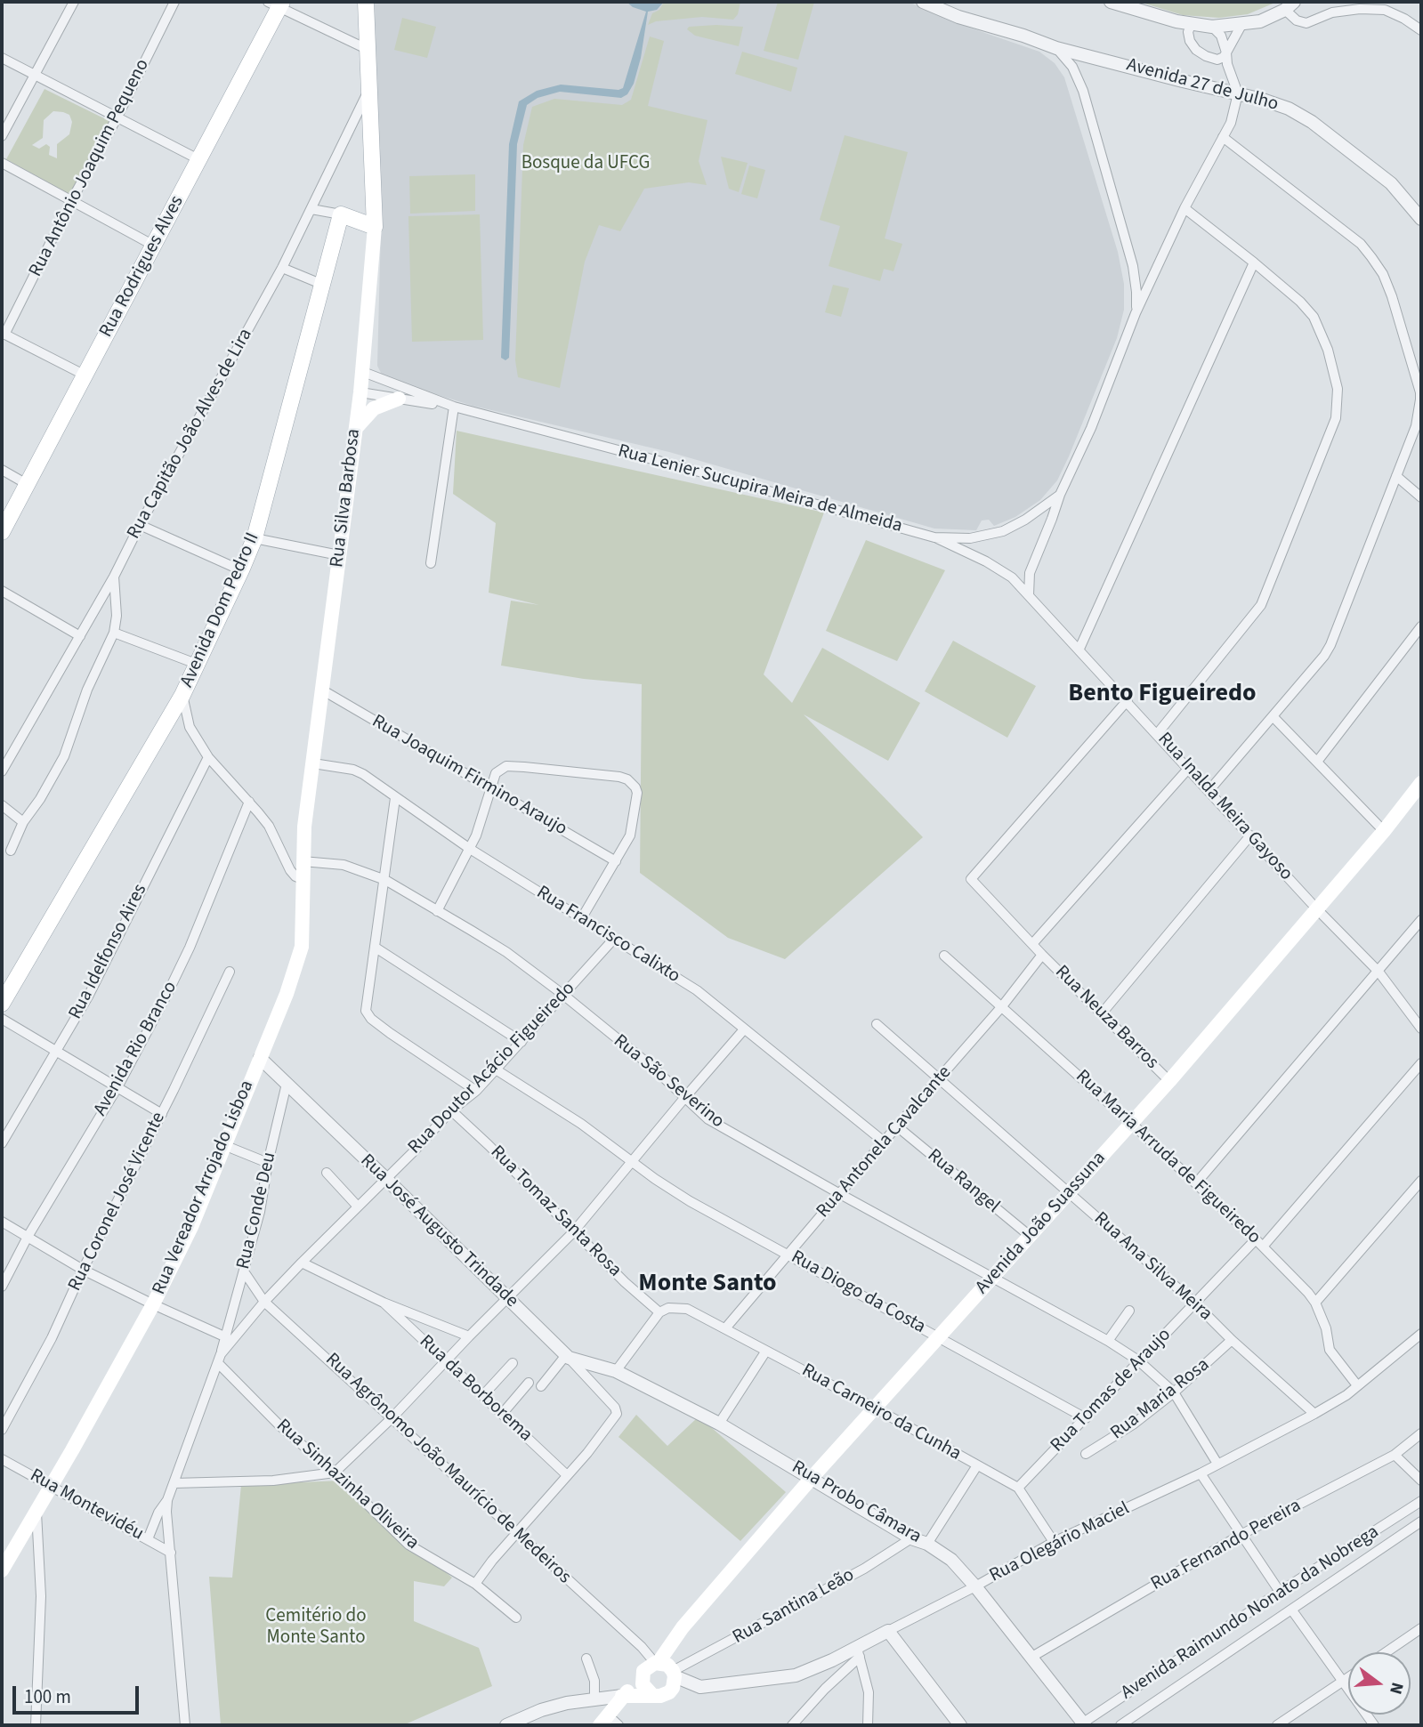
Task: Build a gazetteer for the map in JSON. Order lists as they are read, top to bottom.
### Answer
{
  "streets": {
    "main road": [
      "Rua Rodrigues Alves",
      "Rua Silva Barbosa",
      "Avenida Dom Pedro II",
      "Rua Vereador Arrojado Lisboa",
      "Avenida João Suassuna"
    ],
    "street": [
      "Avenida 27 de Julho",
      "Rua Antônio Joaquim Pequeno",
      "Rua Capitão João Alves de Lira",
      "Rua Lenier Sucupira Meira de Almeida",
      "Rua Joaquim Firmino Araujo",
      "Rua Inalda Meira Gayoso",
      "Rua Francisco Calixto",
      "Rua Idelfonso Aires",
      "Rua Neuza Barros",
      "Avenida Rio Branco",
      "Rua Doutor Acácio Figueiredo",
      "Rua São Severino",
      "Rua Antonela Cavalcante",
      "Rua Maria Arruda de Figueiredo",
      "Rua Rangel",
      "Rua Coronel José Vicente",
      "Rua Conde Deu",
      "Rua Tomaz Santa Rosa",
      "Rua José Augusto Trindade",
      "Rua Ana Silva Meira",
      "Rua Diogo da Costa",
      "Rua da Borborema",
      "Rua Tomas de Araujo",
      "Rua Maria Rosa",
      "Rua Carneiro da Cunha",
      "Rua Agrônomo João Maurício de Medeiros",
      "Rua Sinhazinha Oliveira",
      "Rua Probo Câmara",
      "Rua Montevidéu",
      "Rua Olegário Maciel",
      "Rua Fernando Pereira",
      "Rua Santina Leão",
      "Avenida Raimundo Nonato da Nobrega"
    ]
  },
  "crossings": [
    ["Rua Capitão João Alves de Lira", "Rua Silva Barbosa"],
    ["Rua Lenier Sucupira Meira de Almeida", "Rua Silva Barbosa"],
    ["Rua Lenier Sucupira Meira de Almeida", "Rua Inalda Meira Gayoso"],
    ["Rua Silva Barbosa", "Rua Joaquim Firmino Araujo"],
    ["Rua Silva Barbosa", "Rua Francisco Calixto"],
    ["Rua Silva Barbosa", "Rua São Severino"],
    ["Rua Silva Barbosa", "Rua Vereador Arrojado Lisboa"],
    ["Rua Inalda Meira Gayoso", "Rua Neuza Barros"],
    ["Rua Inalda Meira Gayoso", "Avenida João Suassuna"],
    ["Rua Francisco Calixto", "Rua Doutor Acácio Figueiredo"],
    ["Rua Francisco Calixto", "Rua Antonela Cavalcante"],
    ["Rua Neuza Barros", "Rua Antonela Cavalcante"],
    ["Rua Neuza Barros", "Avenida João Suassuna"],
    ["Rua Doutor Acácio Figueiredo", "Rua São Severino"],
    ["Rua Doutor Acácio Figueiredo", "Rua Conde Deu"],
    ["Rua Doutor Acácio Figueiredo", "Rua Tomaz Santa Rosa"],
    ["Rua Doutor Acácio Figueiredo", "Rua José Augusto Trindade"],
    ["Rua Doutor Acácio Figueiredo", "Rua Diogo da Costa"],
    ["Rua Doutor Acácio Figueiredo", "Rua Agrônomo João Maurício de Medeiros"],
    ["Rua Doutor Acácio Figueiredo", "Rua Sinhazinha Oliveira"],
    ["Rua Doutor Acácio Figueiredo", "Rua Montevidéu"],
    ["Rua São Severino", "Rua Antonela Cavalcante"],
    ["Rua São Severino", "Avenida João Suassuna"],
    ["Rua São Severino", "Rua Tomas de Araujo"],
    ["Rua São Severino", "Rua Maria Rosa"],
    ["Rua São Severino", "Rua Olegário Maciel"],
    ["Rua Antonela Cavalcante", "Rua Maria Arruda de Figueiredo"],
    ["Rua Antonela Cavalcante", "Rua Rangel"],
    ["Rua Antonela Cavalcante", "Rua Ana Silva Meira"],
    ["Rua Antonela Cavalcante", "Rua Diogo da Costa"],
    ["Rua Antonela Cavalcante", "Rua Carneiro da Cunha"],
    ["Rua Maria Arruda de Figueiredo", "Avenida João Suassuna"],
    ["Rua Maria Arruda de Figueiredo", "Rua Tomas de Araujo"],
    ["Rua Maria Arruda de Figueiredo", "Rua Olegário Maciel"],
    ["Rua Rangel", "Avenida João Suassuna"],
    ["Rua Vereador Arrojado Lisboa", "Rua José Augusto Trindade"],
    ["Rua Vereador Arrojado Lisboa", "Rua Montevidéu"],
    ["Rua Conde Deu", "Rua José Augusto Trindade"],
    ["Rua Conde Deu", "Rua Agrônomo João Maurício de Medeiros"],
    ["Rua Conde Deu", "Rua Sinhazinha Oliveira"],
    ["Rua Tomaz Santa Rosa", "Rua Carneiro da Cunha"],
    ["Avenida João Suassuna", "Rua Ana Silva Meira"],
    ["Avenida João Suassuna", "Rua Diogo da Costa"],
    ["Avenida João Suassuna", "Rua Carneiro da Cunha"],
    ["Avenida João Suassuna", "Rua Agrônomo João Maurício de Medeiros"],
    ["Avenida João Suassuna", "Rua Probo Câmara"],
    ["Avenida João Suassuna", "Rua Olegário Maciel"],
    ["Avenida João Suassuna", "Rua Santina Leão"],
    ["Rua José Augusto Trindade", "Rua da Borborema"],
    ["Rua José Augusto Trindade", "Rua Probo Câmara"],
    ["Rua Ana Silva Meira", "Rua Tomas de Araujo"],
    ["Rua Ana Silva Meira", "Rua Maria Rosa"],
    ["Rua Ana Silva Meira", "Rua Olegário Maciel"],
    ["Rua Diogo da Costa", "Rua Tomas de Araujo"],
    ["Rua Tomas de Araujo", "Rua Carneiro da Cunha"],
    ["Rua Carneiro da Cunha", "Rua Olegário Maciel"],
    ["Rua Agrônomo João Maurício de Medeiros", "Rua Olegário Maciel"],
    ["Rua Agrônomo João Maurício de Medeiros", "Rua Santina Leão"],
    ["Rua Probo Câmara", "Rua Olegário Maciel"],
    ["Rua Probo Câmara", "Rua Fernando Pereira"],
    ["Rua Probo Câmara", "Rua Santina Leão"],
    ["Rua Probo Câmara", "Avenida Raimundo Nonato da Nobrega"],
    ["Rua Olegário Maciel", "Rua Santina Leão"]
  ],
  "districts": ["Bento Figueiredo", "Monte Santo"],
  "parks": ["Bosque da UFCG", "Cemitério do Monte Santo"],
  "scale_bar": "100 m",
  "north": "right"
}
